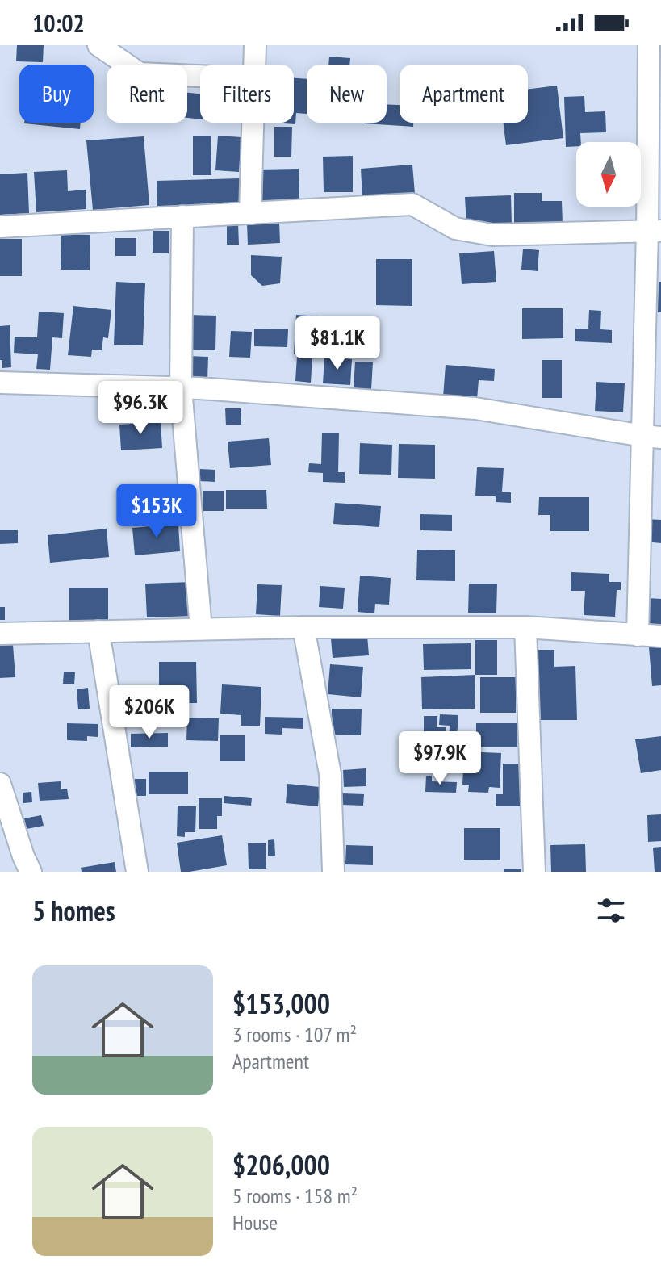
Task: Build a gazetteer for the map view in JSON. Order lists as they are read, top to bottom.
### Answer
{
  "north": "bottom",
  "page": {
    "status": "10:02",
    "chip": [
      "Buy",
      "Rent",
      "Filters",
      "New",
      "Apartment"
    ],
    "price": [
      "$81.1K",
      "$96.3K",
      "$153K",
      "$206K",
      "$97.9K"
    ],
    "heading": "5 homes",
    "list": [
      {
        "name": "$153,000",
        "note": "3 rooms · 107 m² · Apartment"
      },
      {
        "name": "$206,000",
        "note": "5 rooms · 158 m² · House"
      }
    ]
  }
}
